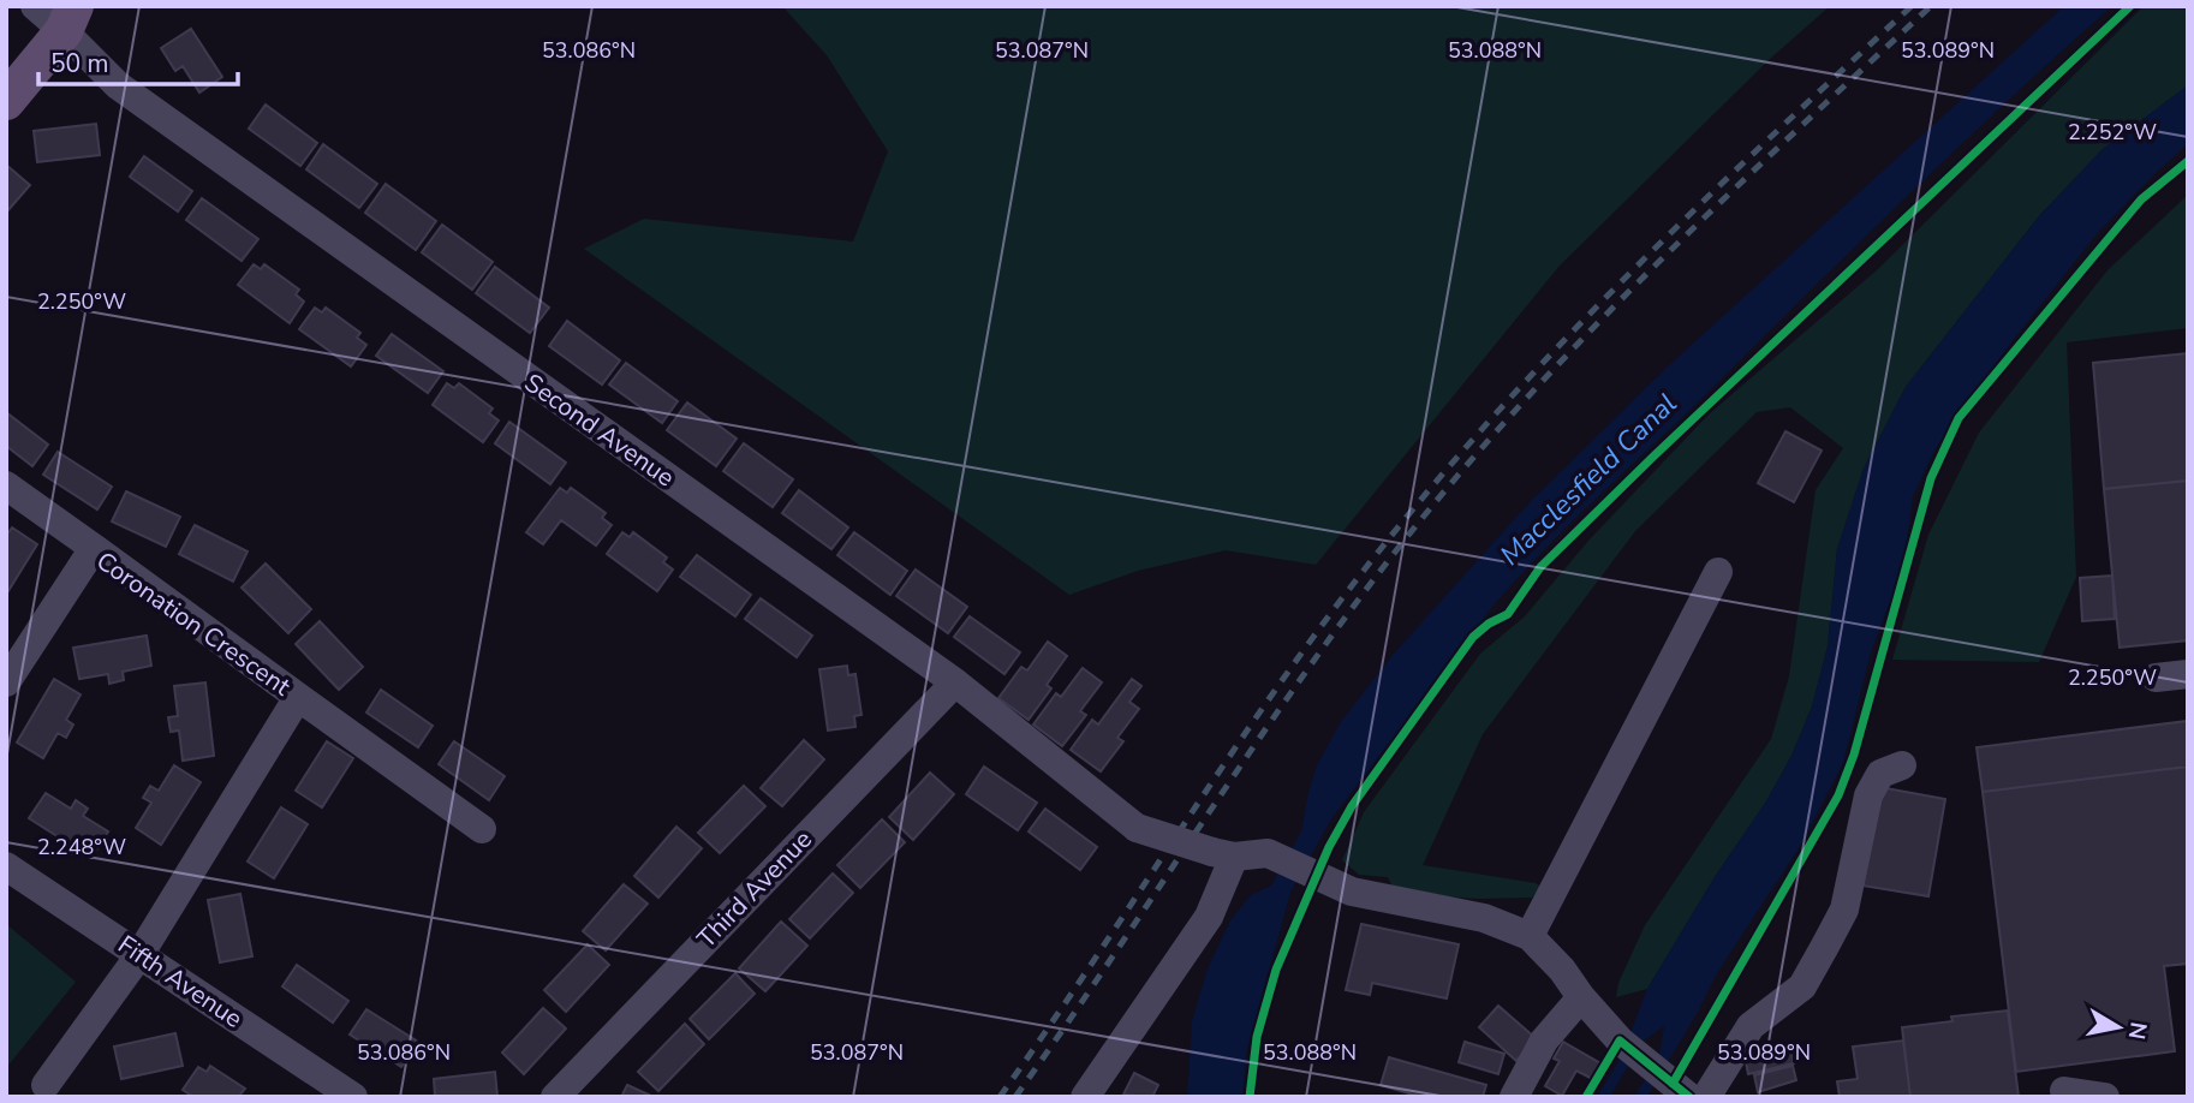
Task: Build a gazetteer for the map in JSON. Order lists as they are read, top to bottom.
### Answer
{
  "streets": {
    "street": [
      "Second Avenue",
      "Coronation Crescent",
      "Third Avenue",
      "Fifth Avenue"
    ]
  },
  "crossings": [
    ["Second Avenue", "Third Avenue"],
    ["Coronation Crescent", "Fifth Avenue"]
  ],
  "water": ["Macclesfield Canal"],
  "scale_bar": "50 m",
  "north": "right",
  "coordinates": [
    "53.086°N",
    "53.087°N",
    "53.088°N",
    "53.089°N",
    "2.252°W",
    "2.250°W",
    "2.248°W"
  ]
}
